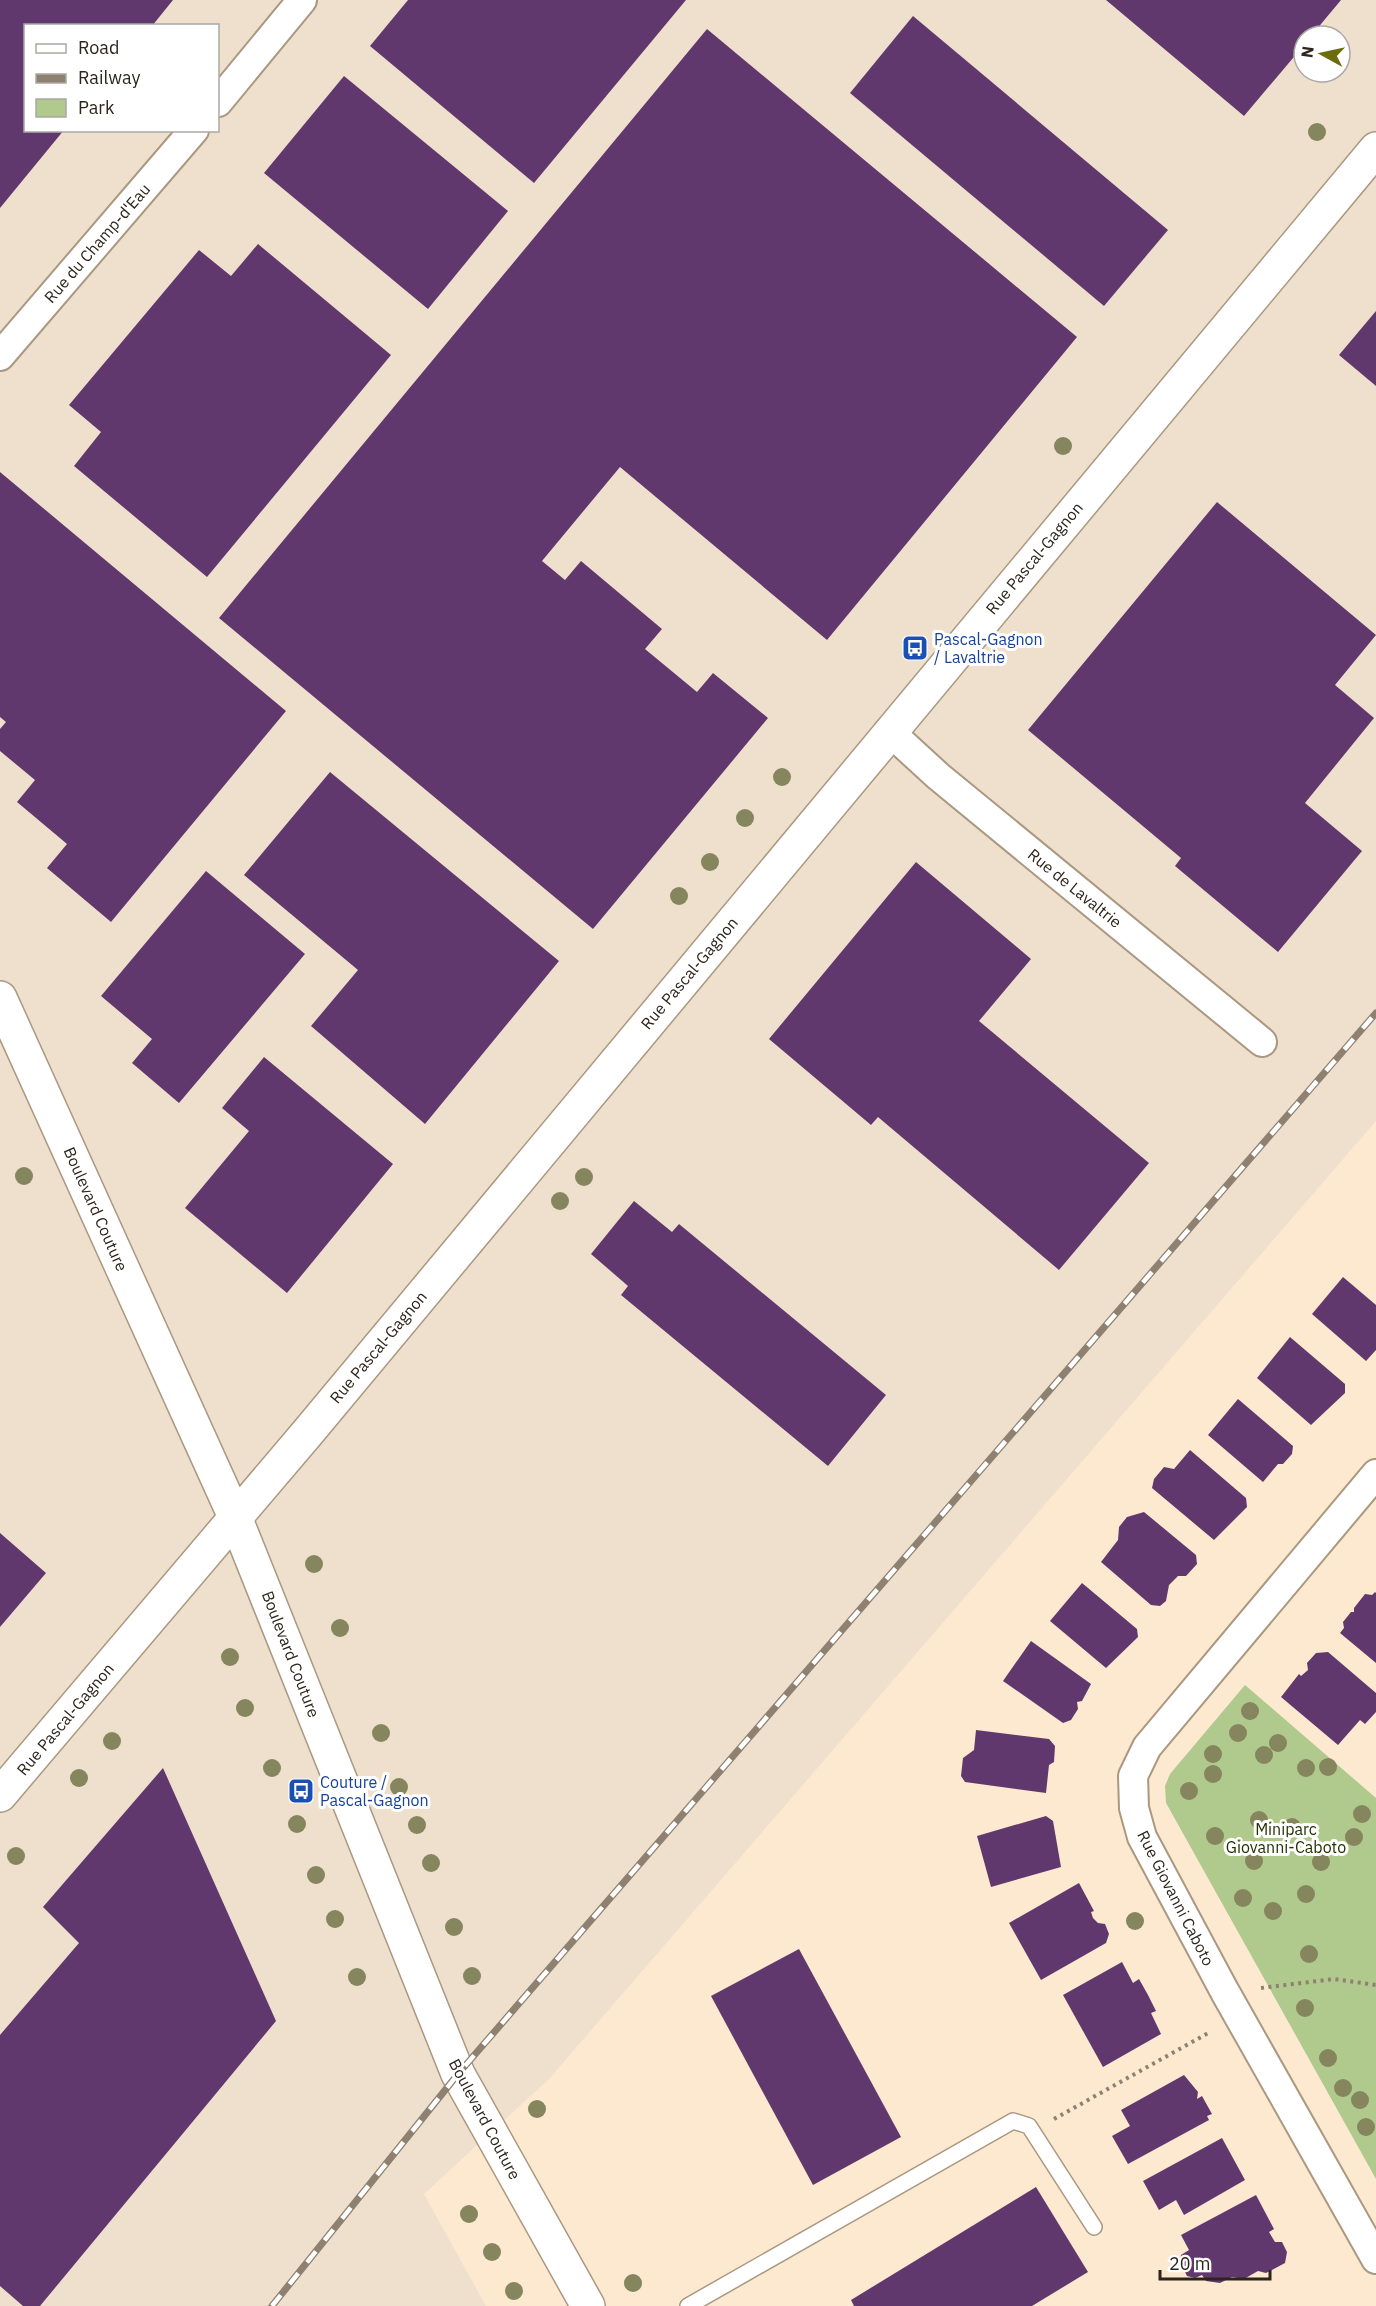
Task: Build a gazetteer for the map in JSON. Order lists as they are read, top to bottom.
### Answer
{
  "streets": {
    "street": [
      "Rue du Champ-d'Eau",
      "Rue Pascal-Gagnon",
      "Rue de Lavaltrie",
      "Boulevard Couture",
      "Rue Giovanni Caboto"
    ]
  },
  "crossings": [
    ["Rue Pascal-Gagnon", "Rue de Lavaltrie"],
    ["Rue Pascal-Gagnon", "Boulevard Couture"]
  ],
  "parks": ["Miniparc Giovanni-Caboto"],
  "places": {
    "bus stop": ["Pascal-Gagnon / Lavaltrie", "Couture / Pascal-Gagnon"]
  },
  "legend": ["Road", "Railway", "Park"],
  "scale_bar": "20 m",
  "north": "left"
}
